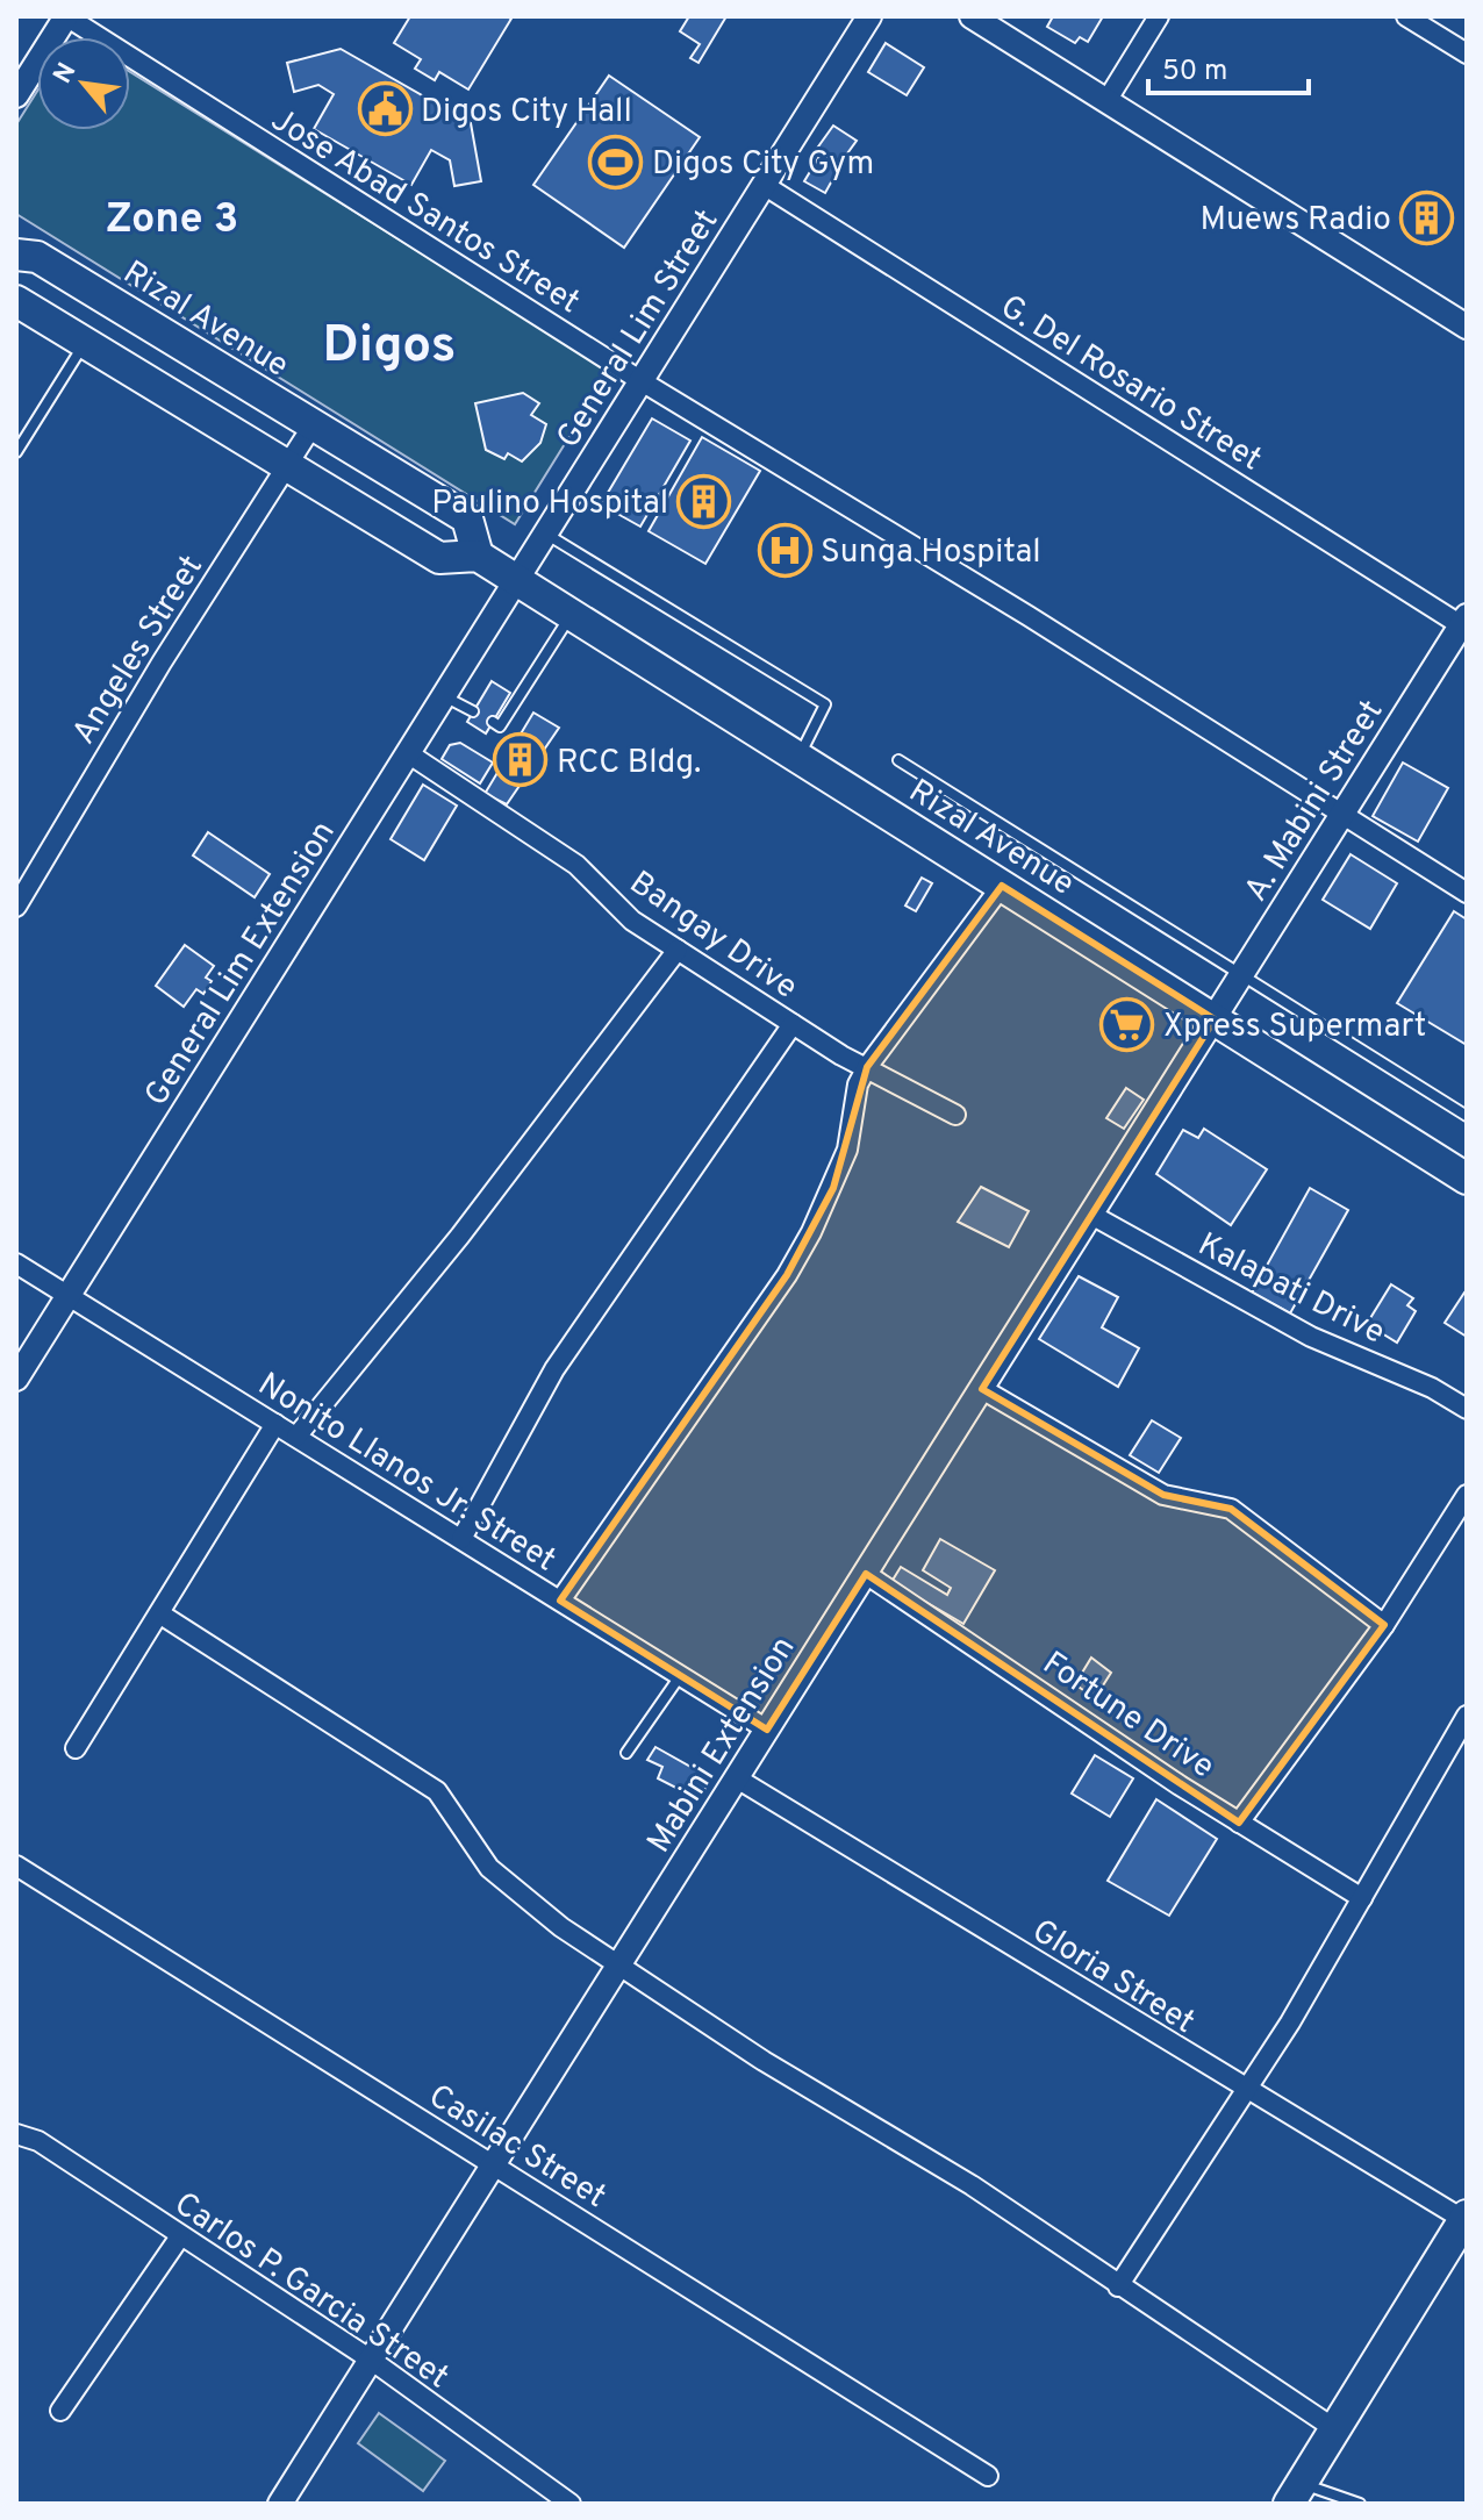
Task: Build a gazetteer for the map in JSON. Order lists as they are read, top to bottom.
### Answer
{
  "streets": {
    "main road": ["Rizal Avenue"],
    "street": [
      "Jose Abad Santos Street",
      "General Lim Street",
      "G. Del Rosario Street",
      "Angeles Street",
      "A. Mabini Street",
      "Bangay Drive",
      "General Lim Extension",
      "Kalapati Drive",
      "Nonito Llanos Jr. Street",
      "Fortune Drive",
      "Mabini Extension",
      "Gloria Street",
      "Casilac Street",
      "Carlos P. Garcia Street"
    ]
  },
  "crossings": [
    ["Jose Abad Santos Street", "General Lim Street"],
    ["Jose Abad Santos Street", "A. Mabini Street"],
    ["Rizal Avenue", "General Lim Street"],
    ["Rizal Avenue", "Angeles Street"],
    ["Rizal Avenue", "A. Mabini Street"],
    ["Rizal Avenue", "General Lim Extension"],
    ["Rizal Avenue", "Mabini Extension"],
    ["General Lim Street", "G. Del Rosario Street"],
    ["General Lim Street", "General Lim Extension"],
    ["G. Del Rosario Street", "A. Mabini Street"],
    ["A. Mabini Street", "Mabini Extension"],
    ["Bangay Drive", "General Lim Extension"],
    ["General Lim Extension", "Nonito Llanos Jr. Street"],
    ["Kalapati Drive", "Mabini Extension"],
    ["Nonito Llanos Jr. Street", "Mabini Extension"],
    ["Fortune Drive", "Mabini Extension"],
    ["Mabini Extension", "Gloria Street"],
    ["Mabini Extension", "Casilac Street"],
    ["Mabini Extension", "Carlos P. Garcia Street"]
  ],
  "districts": ["Zone 3", "Digos"],
  "places": {
    "public building": ["Digos City Hall"],
    "sports": ["Digos City Gym"],
    "building": ["Muews Radio", "Paulino Hospital", "RCC Bldg."],
    "hospital": ["Sunga Hospital"],
    "supermarket": ["Xpress Supermart"]
  },
  "scale_bar": "50 m",
  "north": "top left"
}
